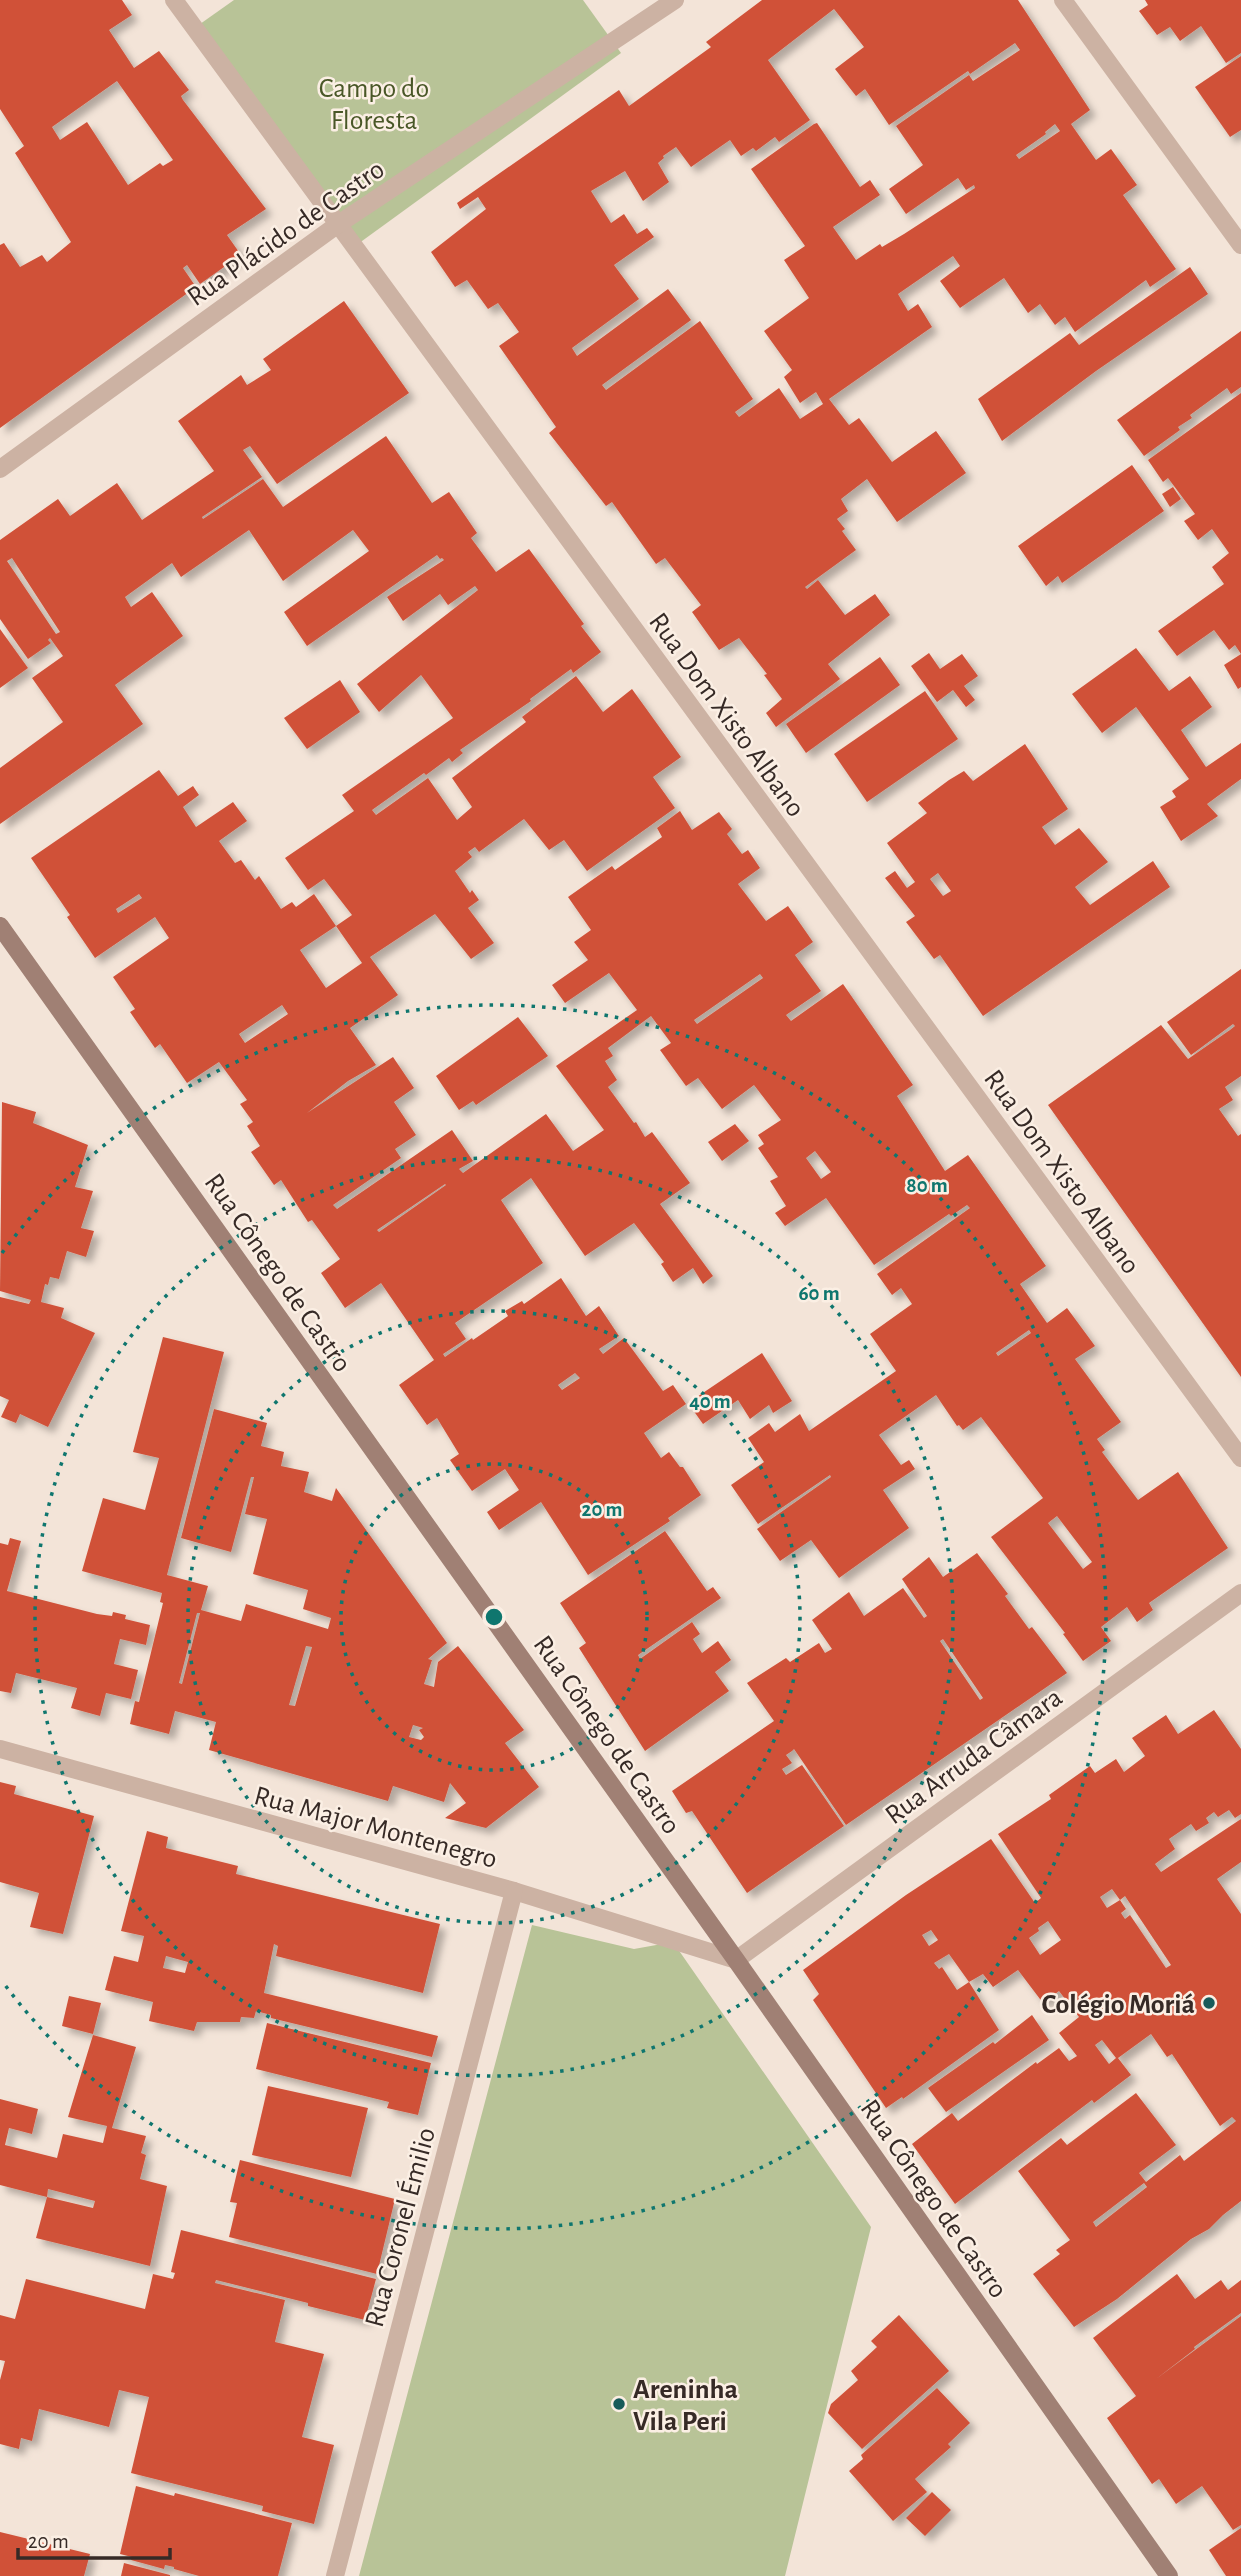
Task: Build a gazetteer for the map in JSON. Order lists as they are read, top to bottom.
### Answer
{
  "streets": {
    "main road": ["Rua Cônego de Castro"],
    "street": [
      "Rua Plácido de Castro",
      "Rua Dom Xisto Albano",
      "Rua Arruda Câmara",
      "Rua Major Montenegro",
      "Rua Coronel Émilio"
    ]
  },
  "crossings": [
    ["Rua Plácido de Castro", "Rua Dom Xisto Albano"],
    ["Rua Cônego de Castro", "Rua Arruda Câmara"],
    ["Rua Cônego de Castro", "Rua Major Montenegro"],
    ["Rua Arruda Câmara", "Rua Major Montenegro"],
    ["Rua Major Montenegro", "Rua Coronel Émilio"]
  ],
  "parks": ["Campo do Floresta"],
  "places": ["Colégio Moriá", "Areninha Vila Peri"],
  "scale_bar": "20 m",
  "rings": [
    "80 m",
    "60 m",
    "40 m",
    "20 m"
  ]
}
